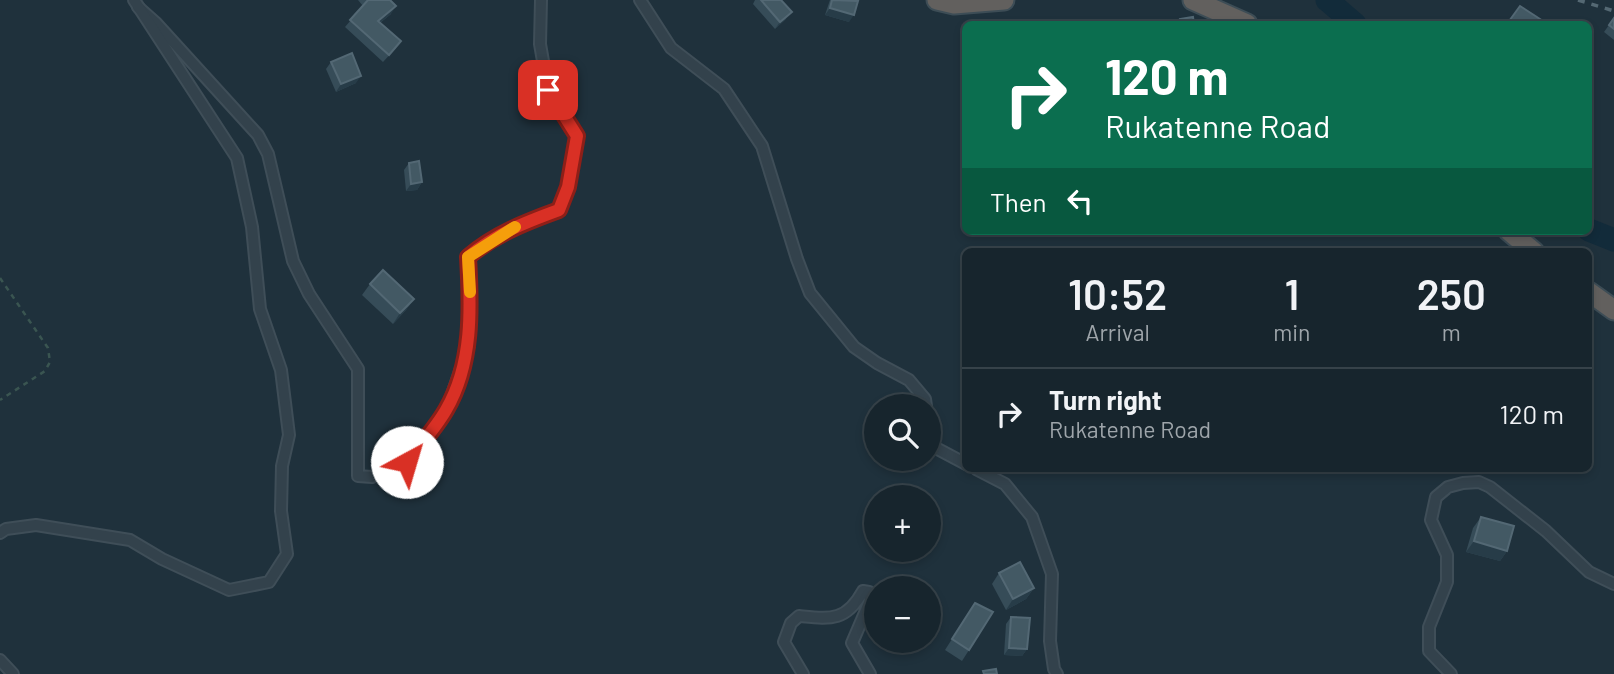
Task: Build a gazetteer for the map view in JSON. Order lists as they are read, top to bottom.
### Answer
{
  "page": {
    "turn": ["120 m", "Rukatenne Road"],
    "then": "Then",
    "eta": [
      "10:52",
      "Arrival",
      "1",
      "min",
      "250",
      "m"
    ],
    "list": [
      {
        "name": "Turn right",
        "note": "Rukatenne Road",
        "value": "120 m"
      }
    ],
    "map_buttons": ["+", "−"]
  }
}
